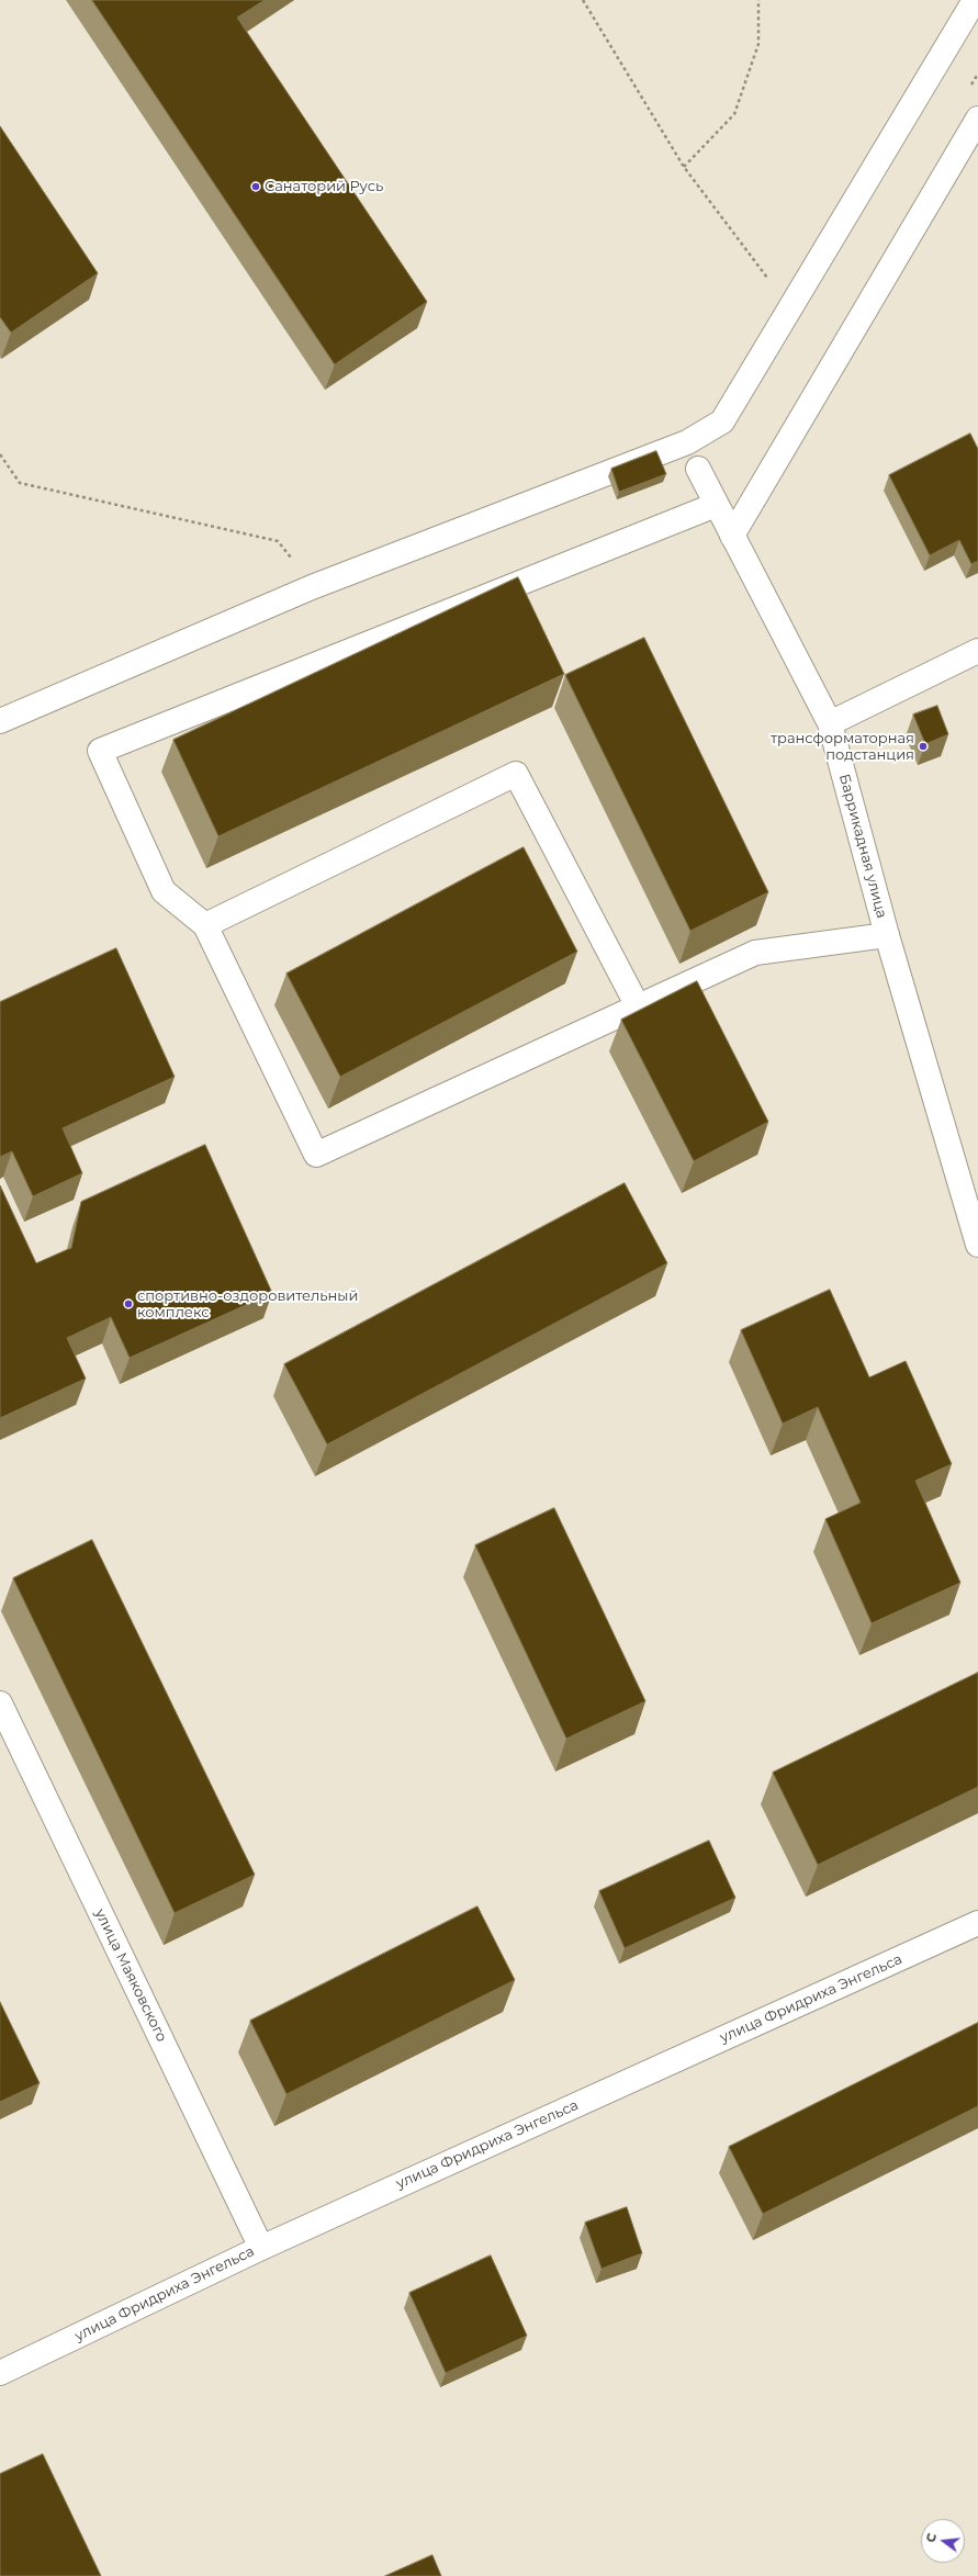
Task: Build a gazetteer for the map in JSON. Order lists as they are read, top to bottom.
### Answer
{
  "streets": {
    "street": ["Баррикадная улица", "улица Маяковского", "улица Фридриха Энгельса"]
  },
  "crossings": [
    ["улица Маяковского", "улица Фридриха Энгельса"]
  ],
  "places": ["Санаторий Русь", "трансформаторная подстанция", "спортивно-оздоровительный комплекс"],
  "north": "left"
}
